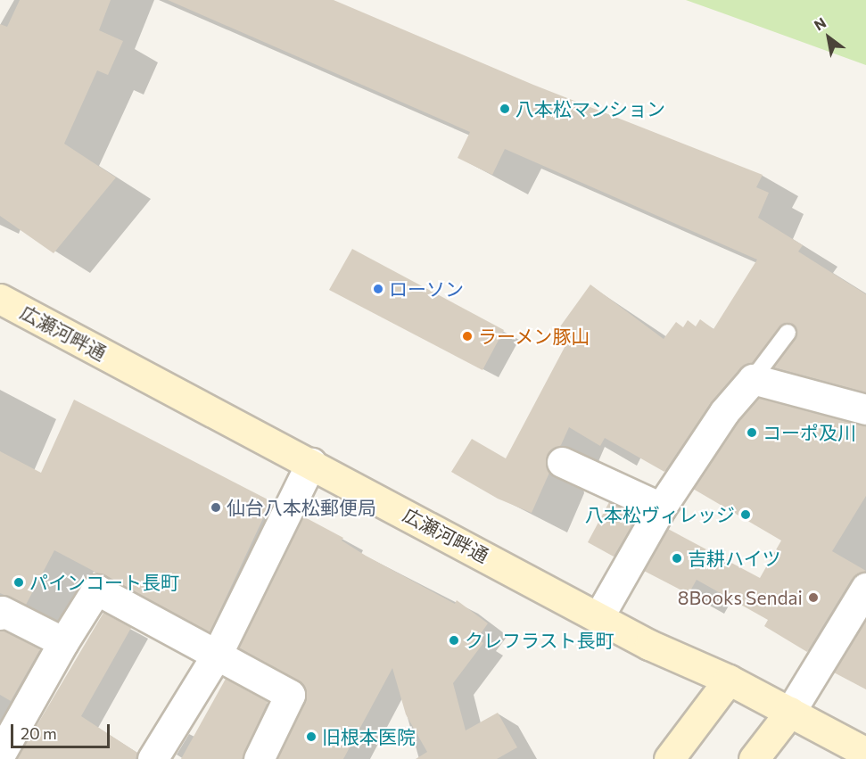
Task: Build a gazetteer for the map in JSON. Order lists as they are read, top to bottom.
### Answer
{
  "streets": {
    "street": ["広瀬河畔通"]
  },
  "places": [
    "八本松マンション",
    "ローソン",
    "ラーメン豚山",
    "コーポ及川",
    "仙台八本松郵便局",
    "八本松ヴィレッジ",
    "吉耕ハイツ",
    "パインコート長町",
    "8Books Sendai",
    "クレフラスト長町",
    "旧根本医院"
  ],
  "scale_bar": "20 m",
  "north": "top left"
}
